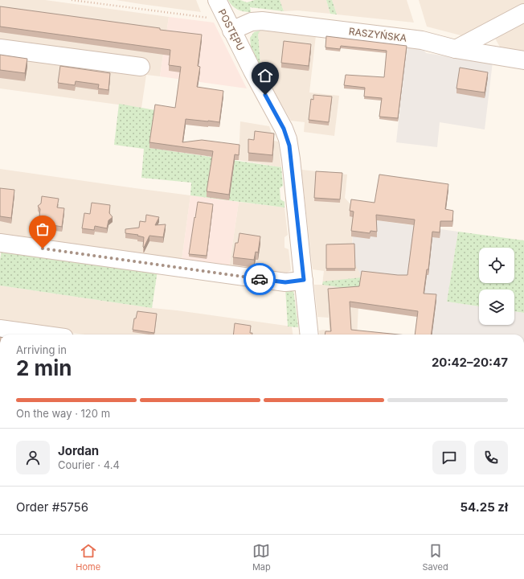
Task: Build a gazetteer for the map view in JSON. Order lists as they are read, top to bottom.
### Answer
{
  "streets": {
    "street": ["POSTĘPU", "RASZYŃSKA"]
  },
  "crossings": [
    ["POSTĘPU", "RASZYŃSKA"]
  ],
  "page": {
    "heading": ["2 min", "Arriving in", "20:42–20:47"],
    "panel": [
      "Jordan",
      "Courier · 4.4",
      "Order #5756",
      "54.25 zł"
    ],
    "bar": "On the way · 120 m",
    "tabs": ["Home", "Map", "Saved"]
  }
}
